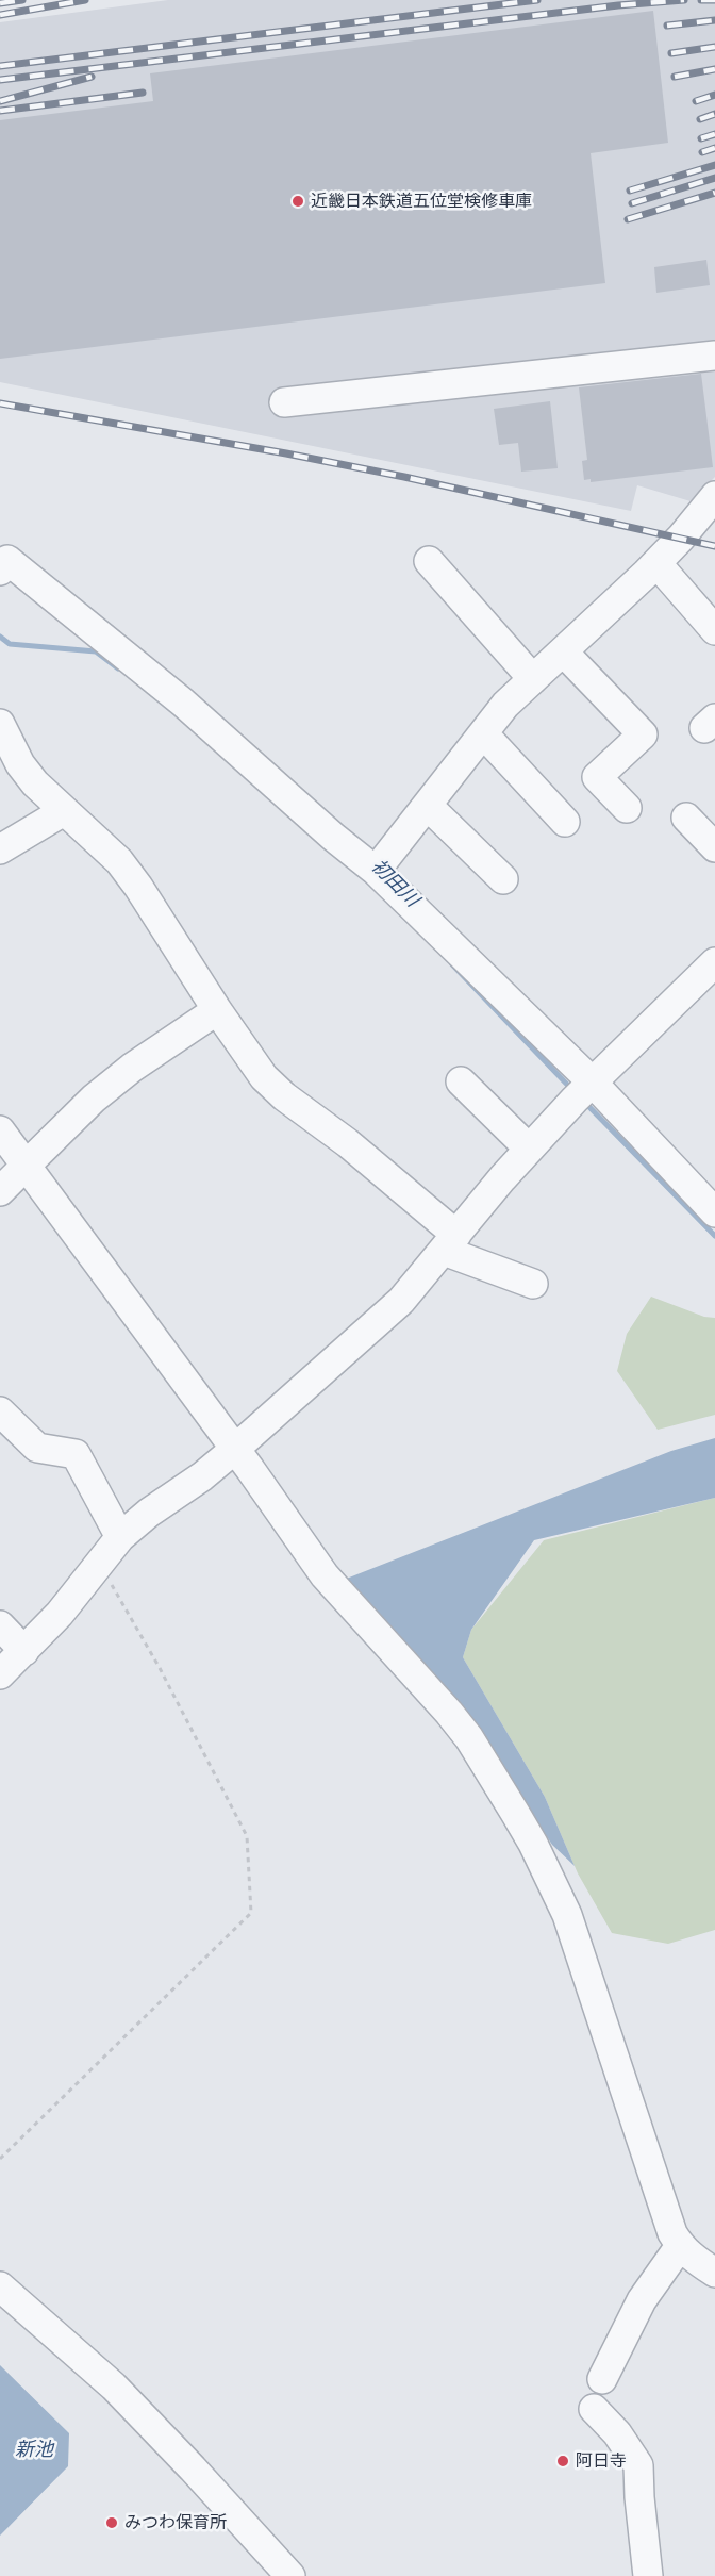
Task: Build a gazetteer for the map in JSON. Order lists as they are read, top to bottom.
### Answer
{
  "water": ["初田川", "新池"],
  "places": ["近畿日本鉄道五位堂検修車庫", "阿日寺", "みつわ保育所"]
}
